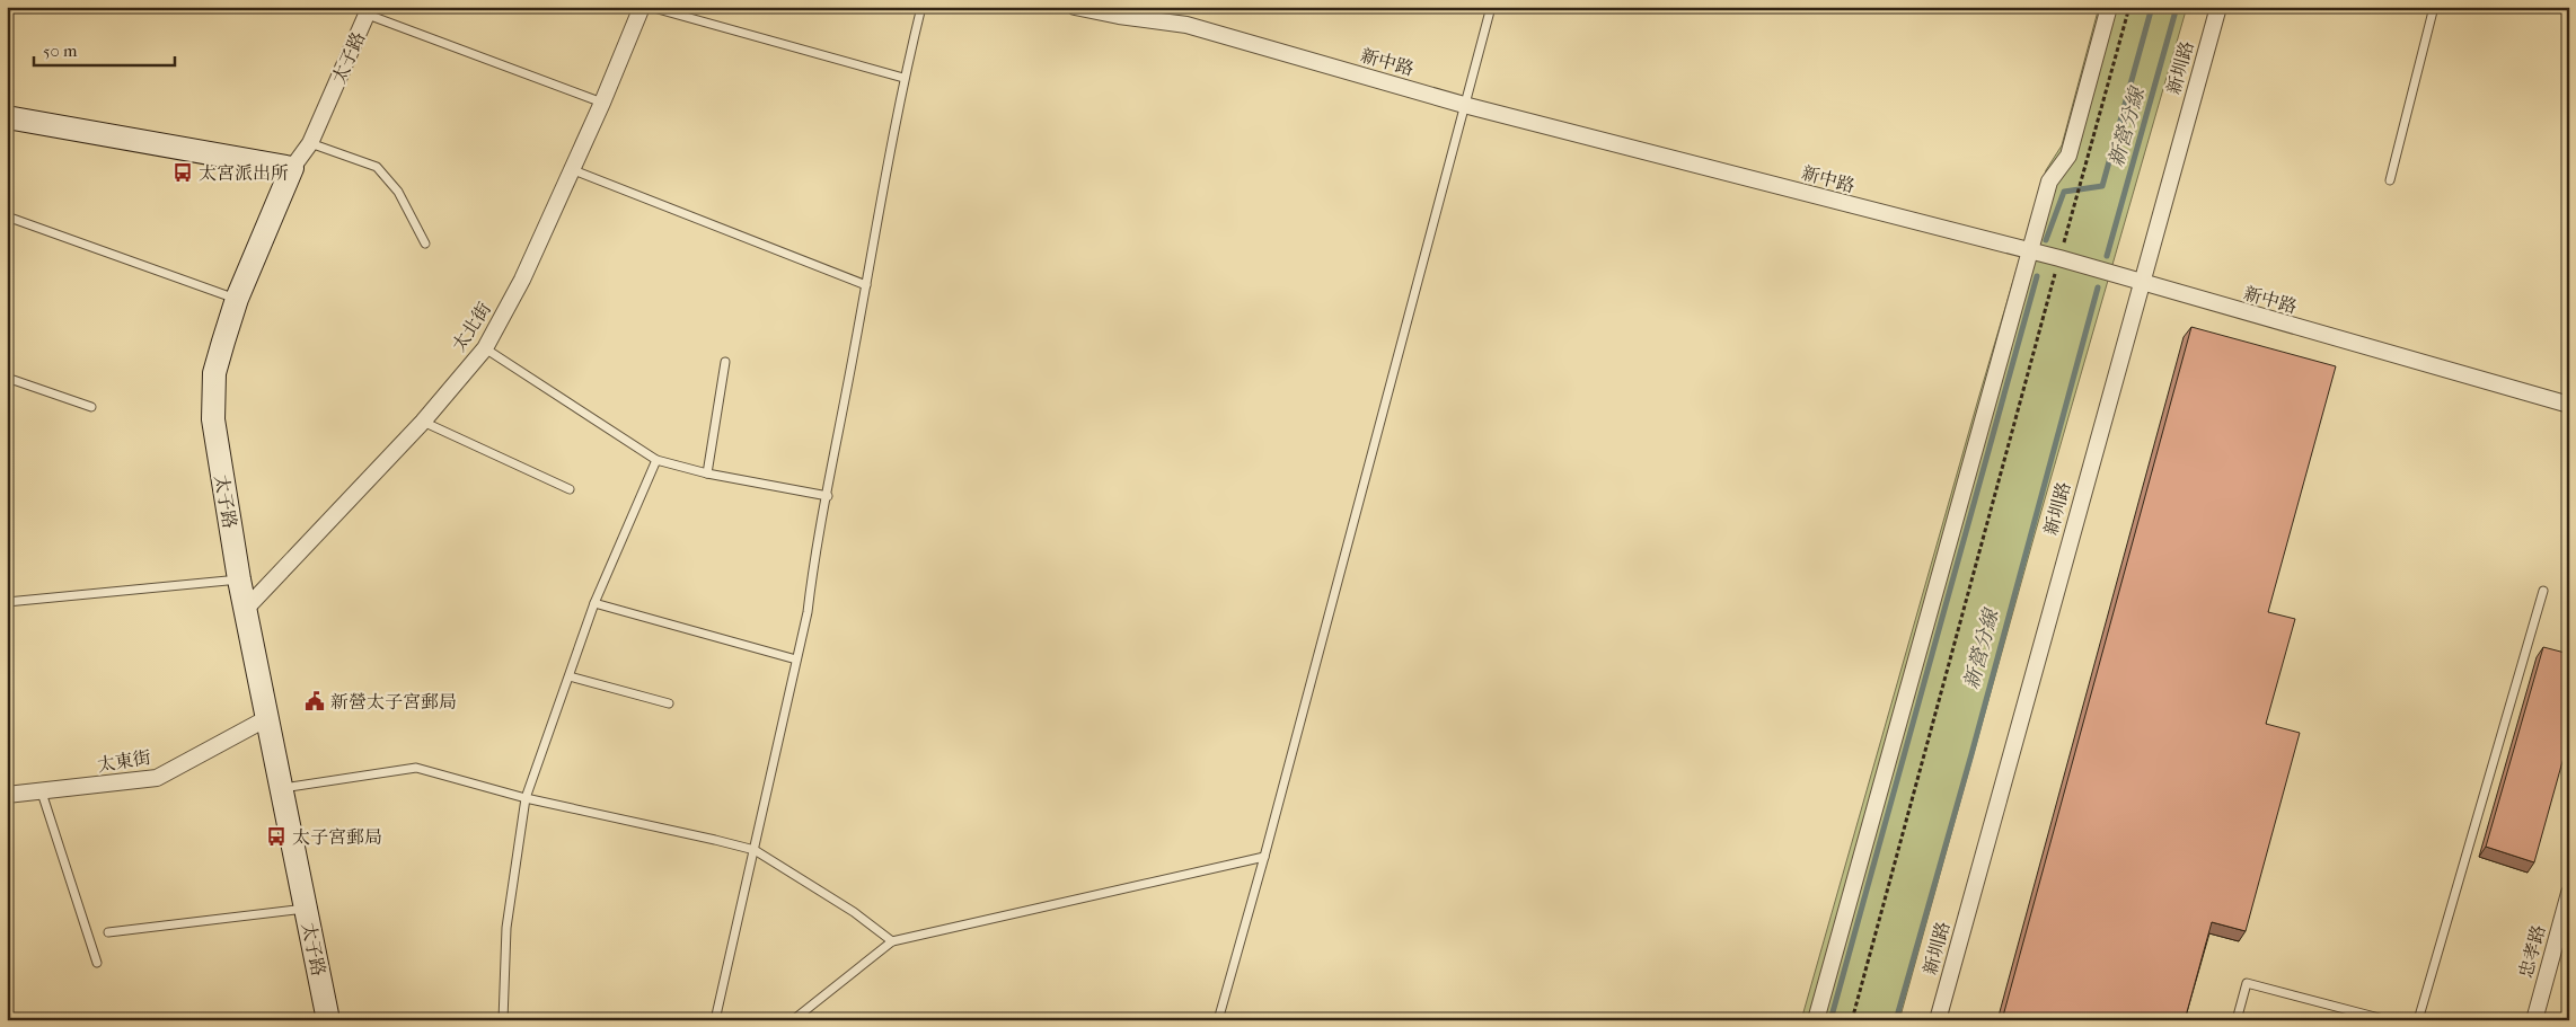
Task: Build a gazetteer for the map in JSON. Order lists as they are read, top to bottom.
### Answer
{
  "streets": {
    "street": [
      "太子路",
      "新中路",
      "新圳路",
      "太北街",
      "太東街",
      "忠孝路"
    ]
  },
  "crossings": [
    ["太子路", "太北街"],
    ["太子路", "太東街"],
    ["新中路", "新圳路"]
  ],
  "water": ["新營分線"],
  "places": {
    "bus stop": ["太宮派出所", "太子宮郵局"],
    "public building": ["新營太子宮郵局"]
  },
  "scale_bar": "50 m"
}
